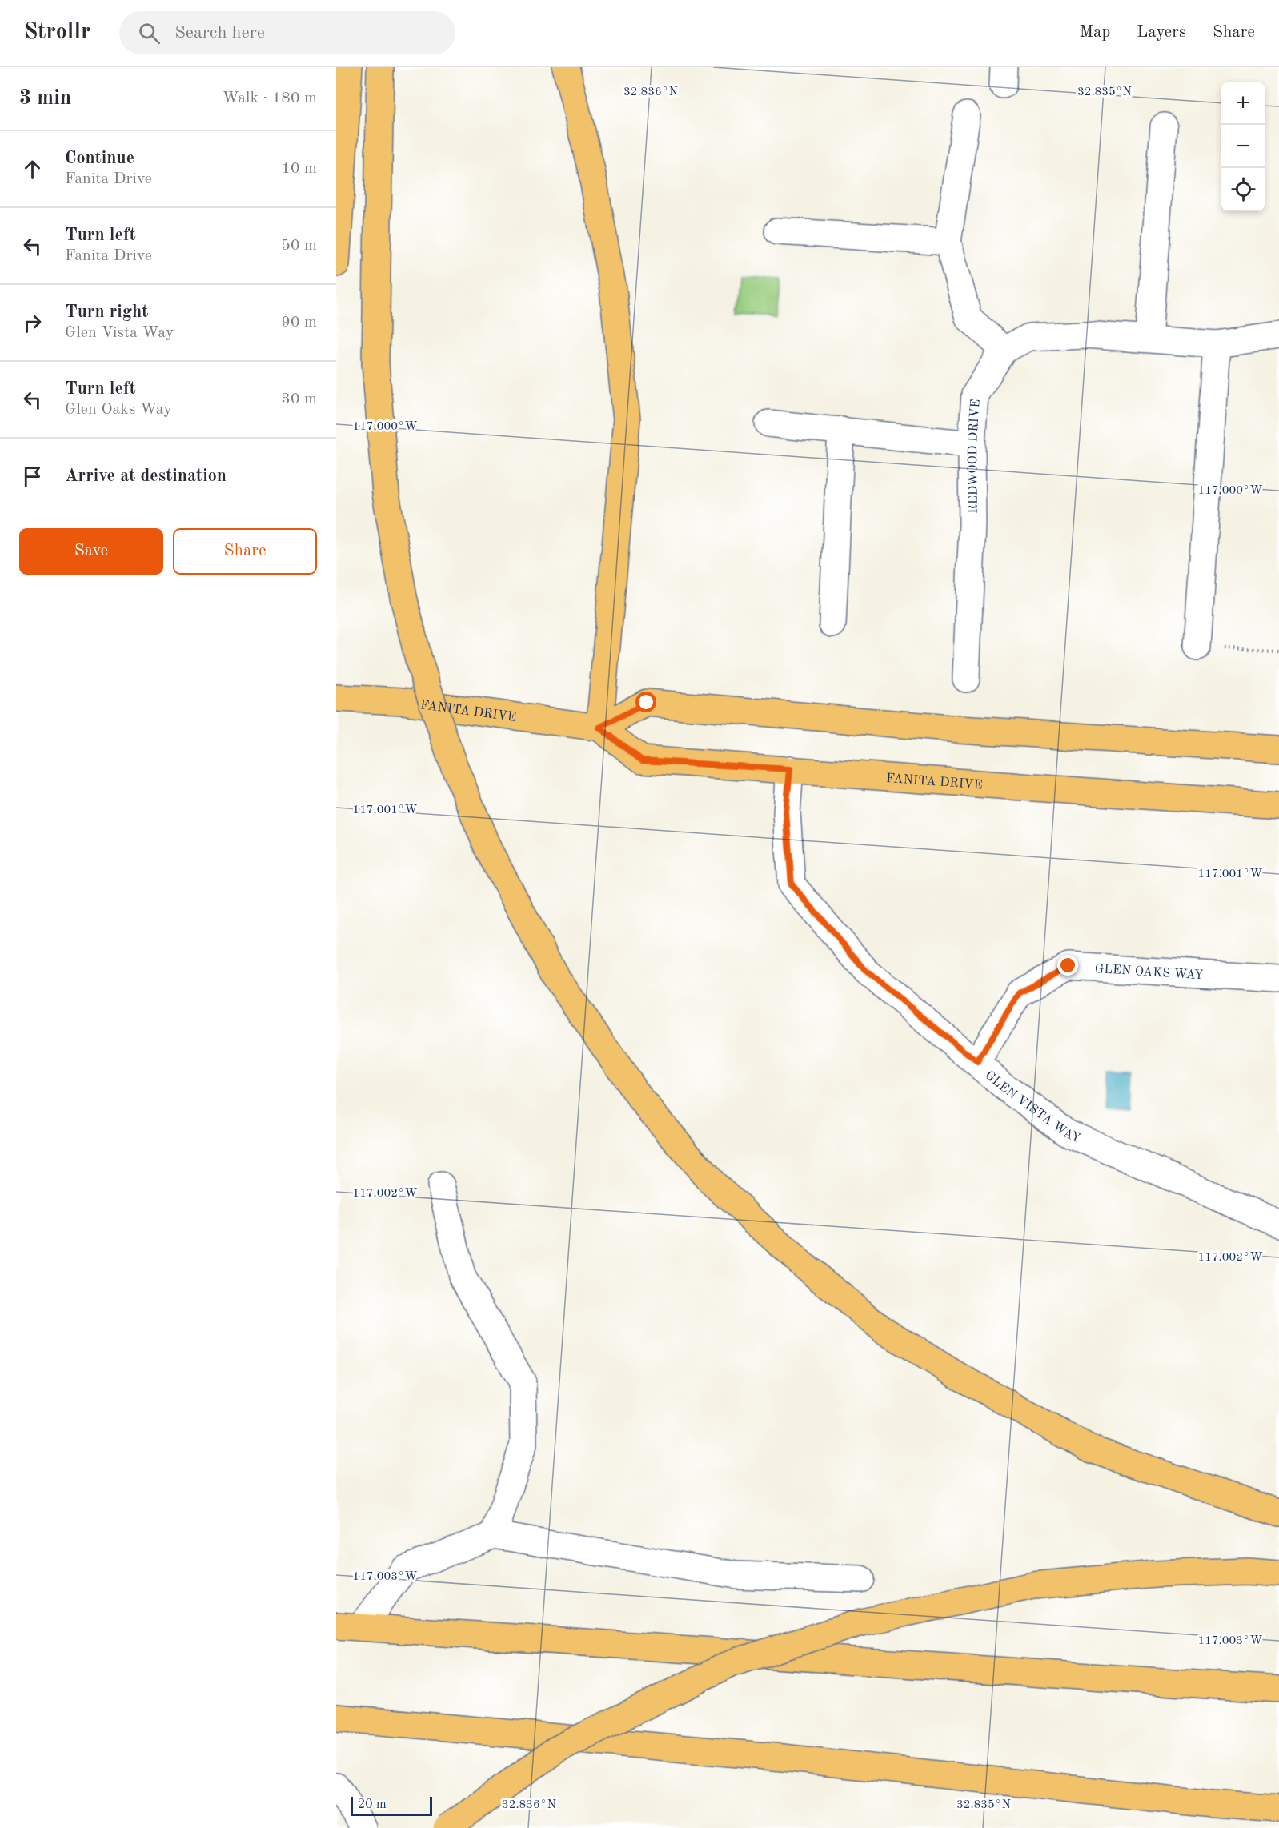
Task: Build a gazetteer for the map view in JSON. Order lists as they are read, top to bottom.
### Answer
{
  "streets": {
    "main road": ["FANITA DRIVE"],
    "street": ["REDWOOD DRIVE", "GLEN OAKS WAY", "GLEN VISTA WAY"]
  },
  "crossings": [
    ["FANITA DRIVE", "GLEN VISTA WAY"],
    ["GLEN OAKS WAY", "GLEN VISTA WAY"]
  ],
  "scale_bar": "20 m",
  "page": {
    "header": "Strollr",
    "search": "Search here",
    "nav": ["Map", "Layers", "Share"],
    "heading": ["3 min", "Walk · 180 m"],
    "map_buttons": ["+", "−"],
    "list": [
      ["Continue", "Fanita Drive", "10 m"],
      ["Turn left", "Fanita Drive", "50 m"],
      ["Turn right", "Glen Vista Way", "90 m"],
      ["Turn left", "Glen Oaks Way", "30 m"],
      "Arrive at destination"
    ],
    "buttons": ["Save", "Share"],
    "scale": "20 m"
  },
  "coordinates": [
    "32.836°N",
    "32.835°N",
    "117.000°W",
    "117.001°W",
    "117.002°W",
    "117.003°W"
  ]
}
